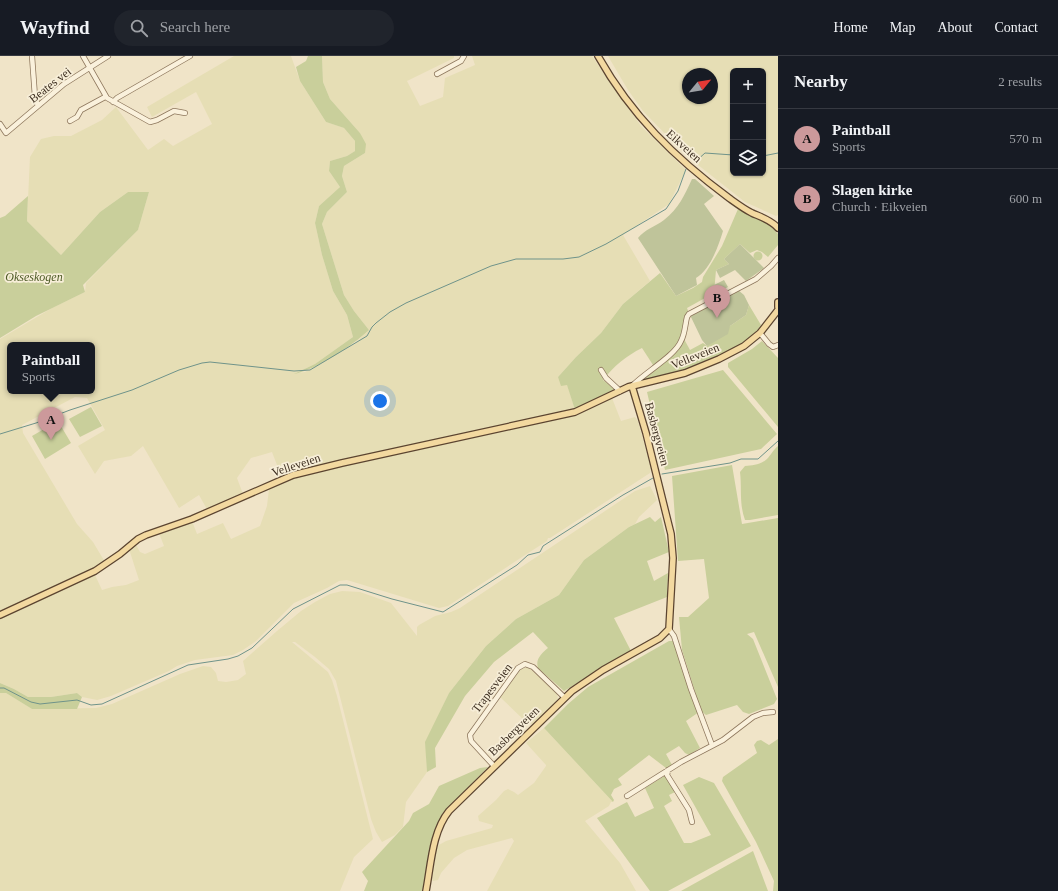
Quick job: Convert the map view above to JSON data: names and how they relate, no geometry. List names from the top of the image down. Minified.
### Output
{"streets":{"main road":["Eikveien","Velleveien","Basbergveien"],"street":["Beates vei","Trapesveien"]},"crossings":[["Velleveien","Basbergveien"],["Basbergveien","Trapesveien"]],"parks":["Okseskogen"],"north":"top right","page":{"header":"Wayfind","search":"Search here","nav":["Home","Map","About","Contact"],"heading":["Nearby","2 results"],"map_buttons":["+","−"],"list":[{"mark":"A","name":"Paintball","note":"Sports","value":"570 m"},{"mark":"B","name":"Slagen kirke","note":"Church · Eikveien","value":"600 m"}],"pins":["B","A"],"popup":["Paintball","Sports"]}}
